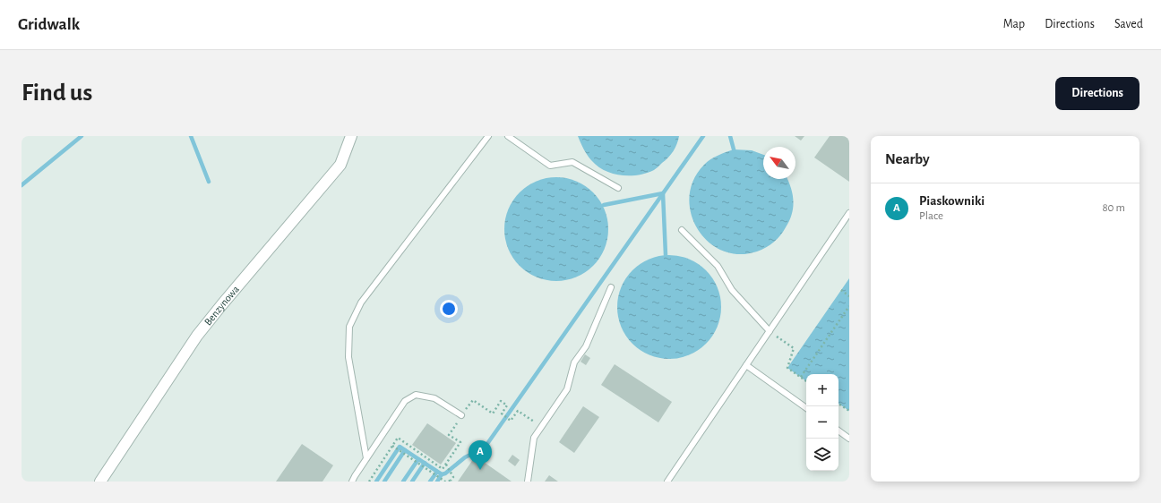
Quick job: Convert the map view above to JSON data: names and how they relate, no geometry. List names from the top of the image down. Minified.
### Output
{"streets":{"street":["Benzynowa"]},"north":"top left","page":{"header":"Gridwalk","nav":["Map","Directions","Saved"],"buttons":"Directions","title":"Find us","heading":"Nearby","list":[{"mark":"A","name":"Piaskowniki","note":"Place","value":"80 m"}],"map_buttons":["+","−"],"pins":"A"}}
